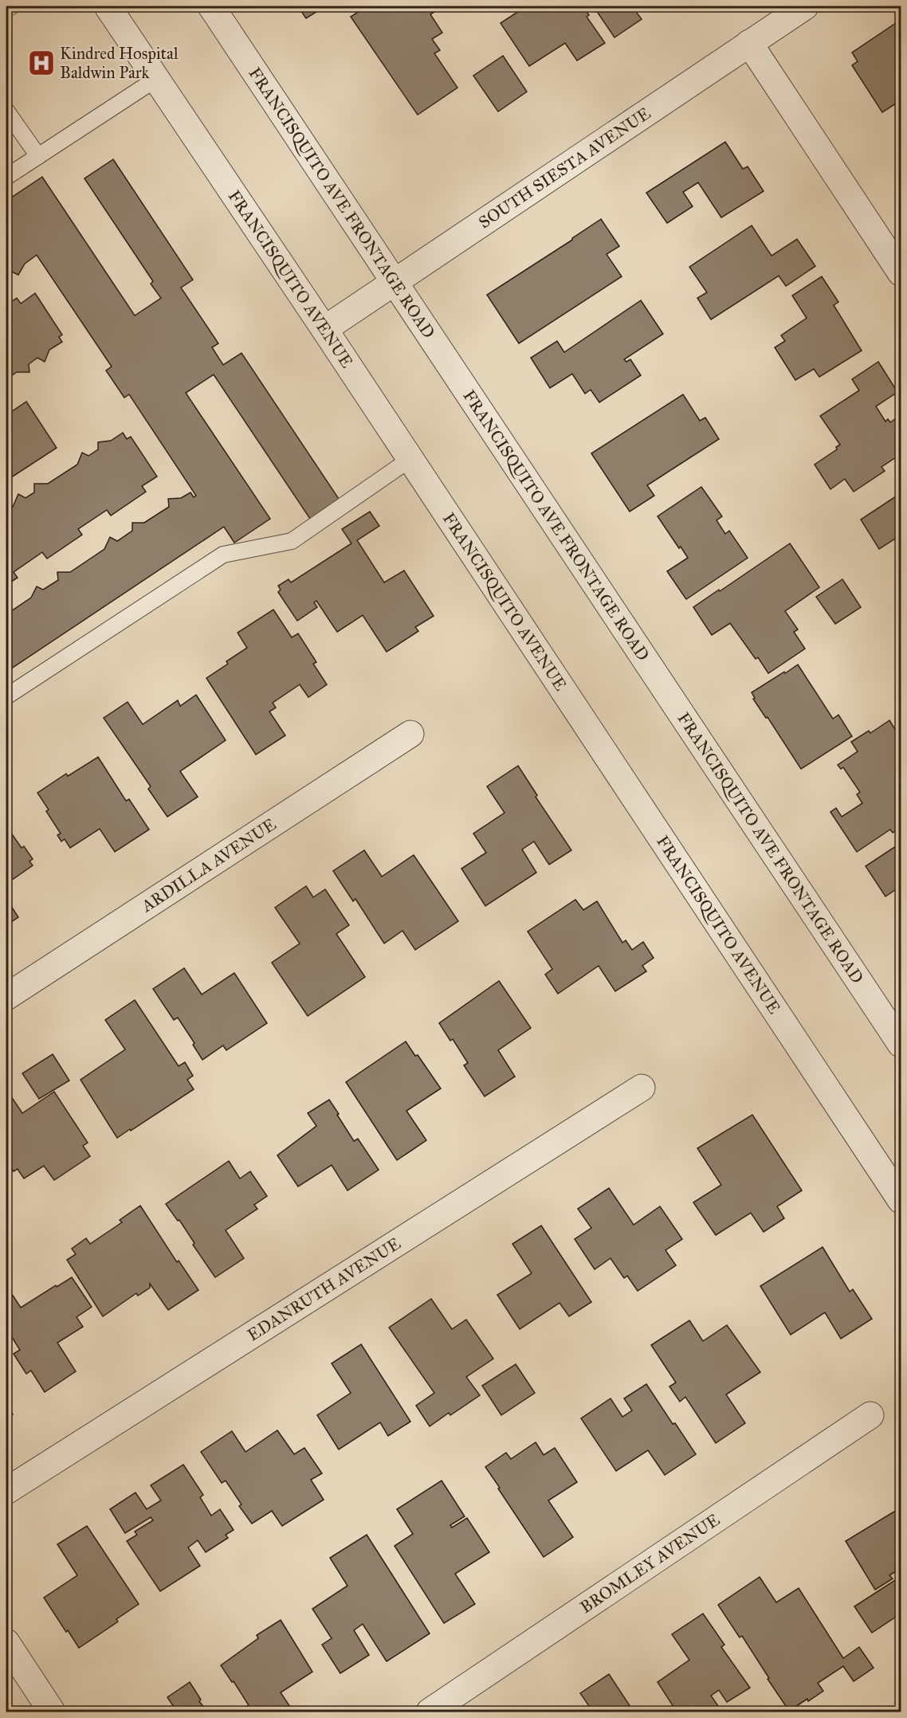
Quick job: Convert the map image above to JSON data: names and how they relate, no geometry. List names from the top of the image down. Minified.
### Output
{"streets":{"street":["SOUTH SIESTA AVENUE","FRANCISQUITO AVE FRONTAGE ROAD","FRANCISQUITO AVENUE","ARDILLA AVENUE","EDANRUTH AVENUE","BROMLEY AVENUE"]},"crossings":[["SOUTH SIESTA AVENUE","FRANCISQUITO AVE FRONTAGE ROAD"],["SOUTH SIESTA AVENUE","FRANCISQUITO AVENUE"]],"places":{"hospital":["Kindred Hospital Baldwin Park"]}}
